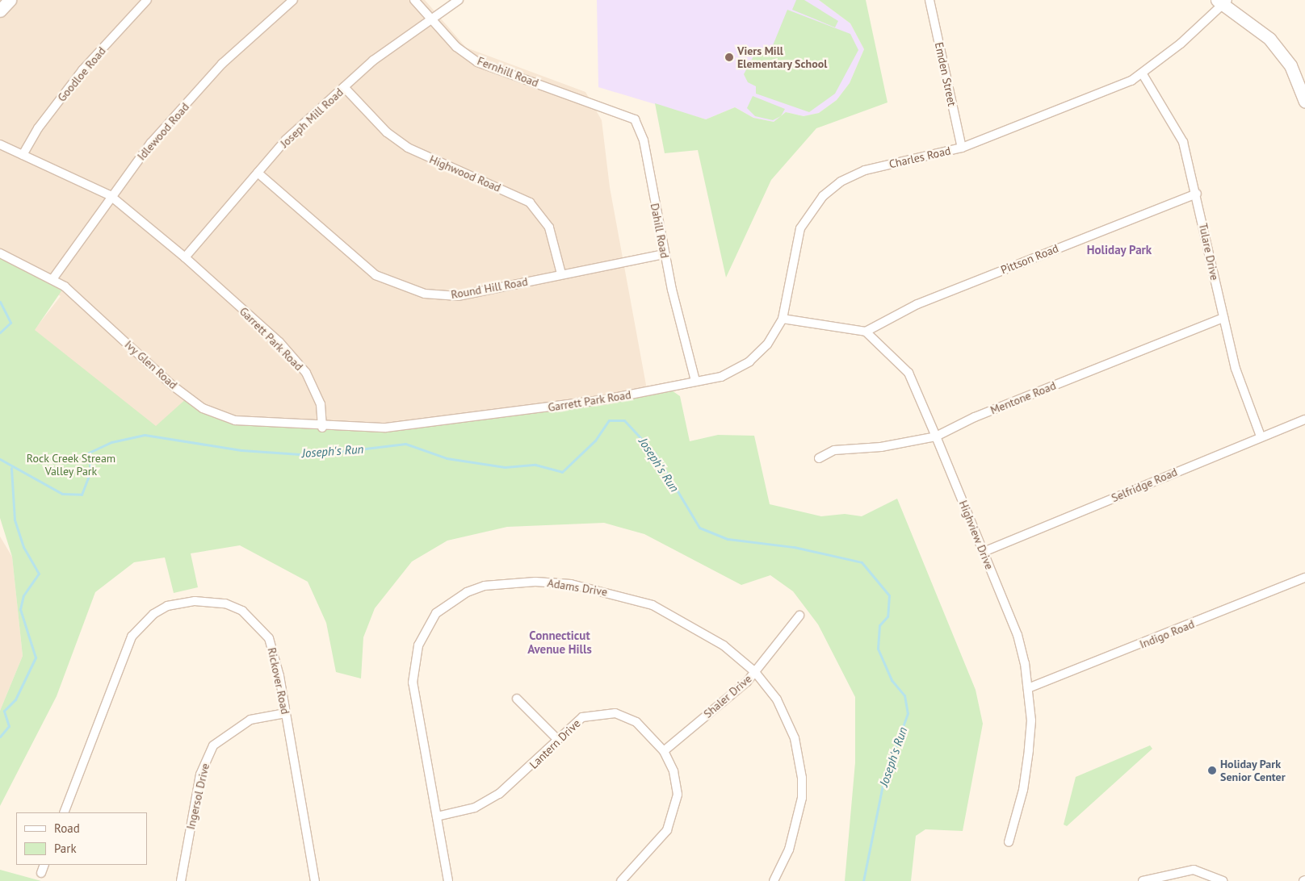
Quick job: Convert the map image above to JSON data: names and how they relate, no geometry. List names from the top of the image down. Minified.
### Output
{"streets":{"street":["Fernhill Road","Goodloe Road","Emden Street","Joseph Mill Road","Idlewood Road","Charles Road","Highwood Road","Dahill Road","Tulare Drive","Pittson Road","Round Hill Road","Garrett Park Road","Ivy Glen Road","Mentone Road","Selfridge Road","Highview Drive","Adams Drive","Indigo Road","Rickover Road","Shaler Drive","Lantern Drive","Ingersol Drive"]},"crossings":[["Fernhill Road","Joseph Mill Road"],["Fernhill Road","Dahill Road"],["Goodloe Road","Garrett Park Road"],["Emden Street","Charles Road"],["Joseph Mill Road","Highwood Road"],["Joseph Mill Road","Round Hill Road"],["Joseph Mill Road","Garrett Park Road"],["Idlewood Road","Garrett Park Road"],["Idlewood Road","Ivy Glen Road"],["Charles Road","Dahill Road"],["Charles Road","Tulare Drive"],["Charles Road","Garrett Park Road"],["Highwood Road","Round Hill Road"],["Dahill Road","Round Hill Road"],["Dahill Road","Garrett Park Road"],["Tulare Drive","Pittson Road"],["Tulare Drive","Mentone Road"],["Tulare Drive","Selfridge Road"],["Pittson Road","Highview Drive"],["Garrett Park Road","Ivy Glen Road"],["Mentone Road","Highview Drive"],["Selfridge Road","Highview Drive"],["Highview Drive","Indigo Road"],["Adams Drive","Shaler Drive"],["Adams Drive","Lantern Drive"],["Rickover Road","Ingersol Drive"],["Shaler Drive","Lantern Drive"]],"districts":["Holiday Park","Connecticut Avenue Hills"],"water":["Joseph's Run"],"parks":["Rock Creek Stream Valley Park"],"places":["Viers Mill Elementary School","Holiday Park Senior Center"],"legend":["Road","Park"]}
